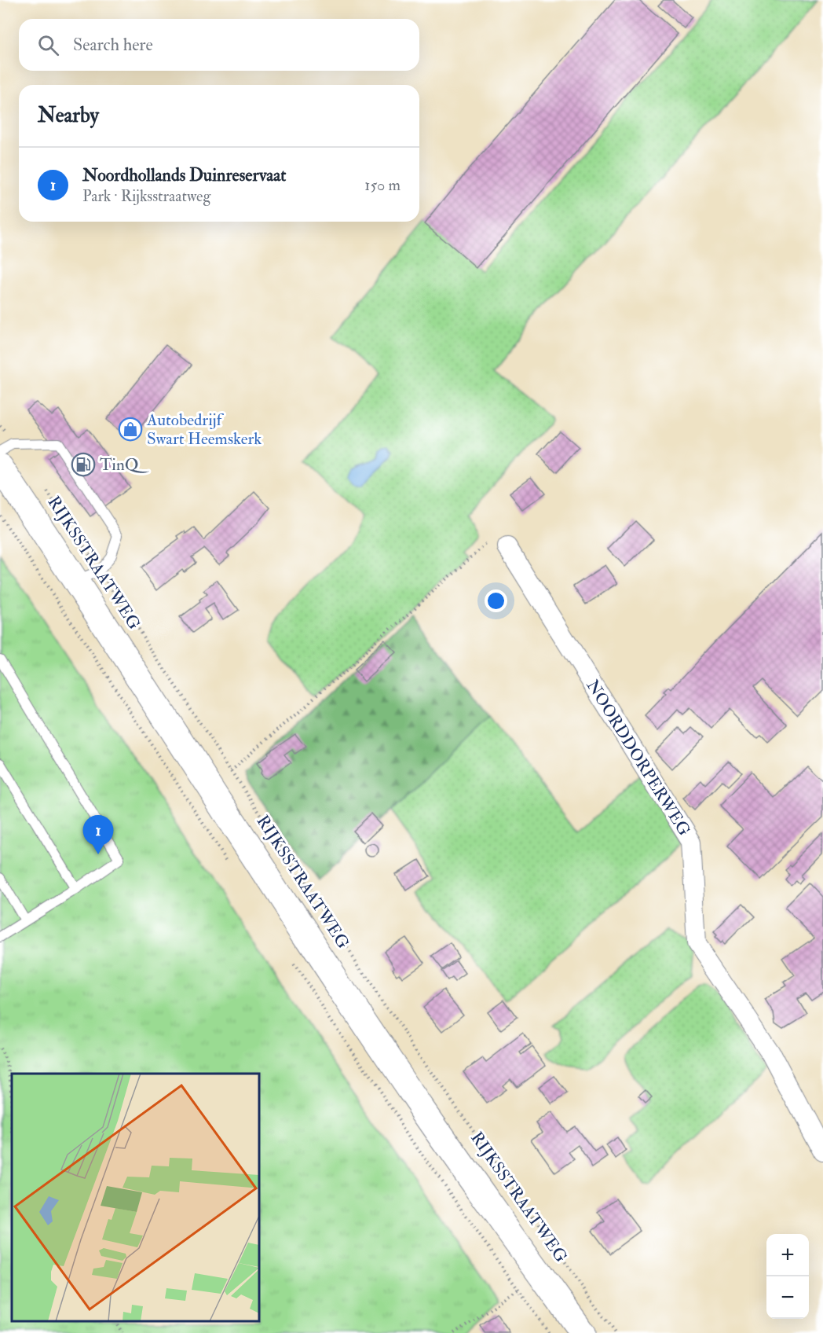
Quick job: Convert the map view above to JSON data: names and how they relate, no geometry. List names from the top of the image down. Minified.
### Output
{"streets":{"main road":["RIJKSSTRAATWEG"],"street":["NOORDDORPERWEG"]},"places":{"shop":["Autobedrijf Swart Heemskerk"],"fuel station":["TinQ"]},"page":{"search":"Search here","heading":"Nearby","list":[{"mark":"1","name":"Noordhollands Duinreservaat","note":"Park · Rijksstraatweg","value":"150 m"}],"pins":"1","map_buttons":["+","−"]}}
